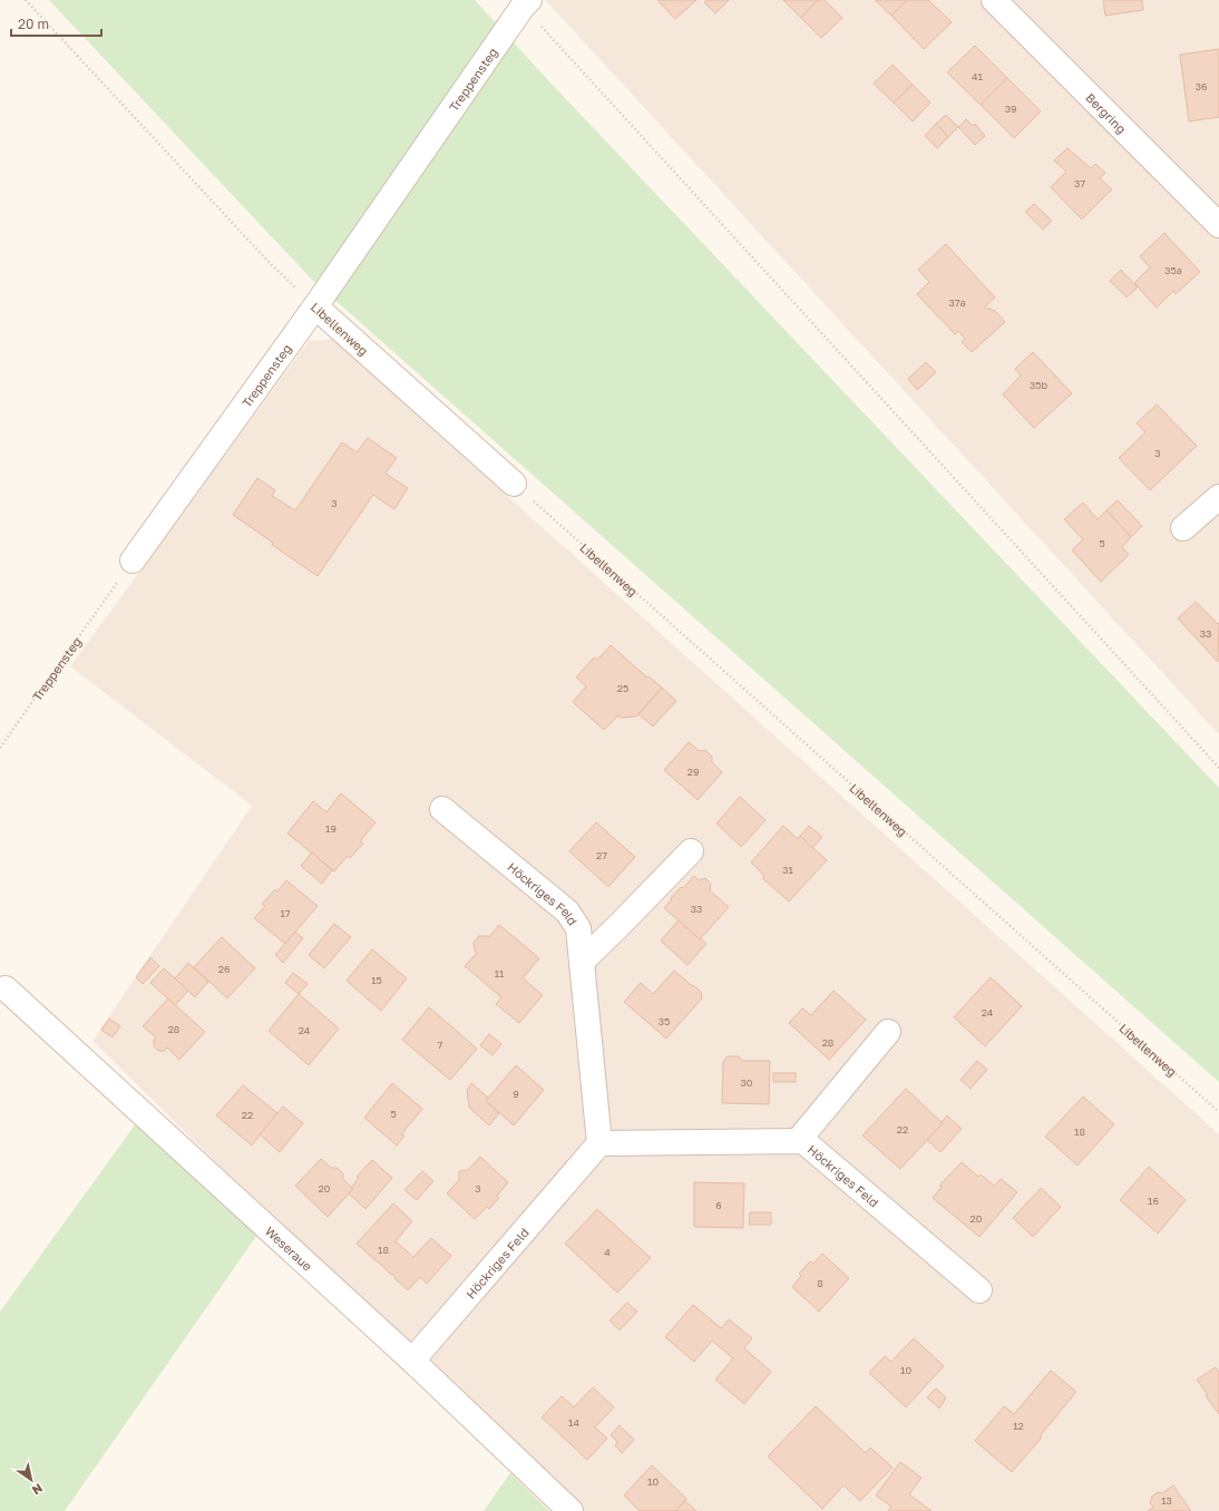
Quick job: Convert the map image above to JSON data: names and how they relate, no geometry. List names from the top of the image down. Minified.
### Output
{"streets":{"street":["Treppensteg","Bergring","Libellenweg","Höckriges Feld","Weseraue"]},"crossings":[["Treppensteg","Libellenweg"],["Höckriges Feld","Weseraue"]],"house_numbers":["41","36","39","37","35a","37a","35b","3","3","5","33","25","29","19","27","31","33","17","26","11","15","24","35","28","24","28","7","30","9","5","22","22","18","20","3","16","6","20","18","4","8","10","14","12","10","13"],"scale_bar":"20 m","north":"bottom right"}
